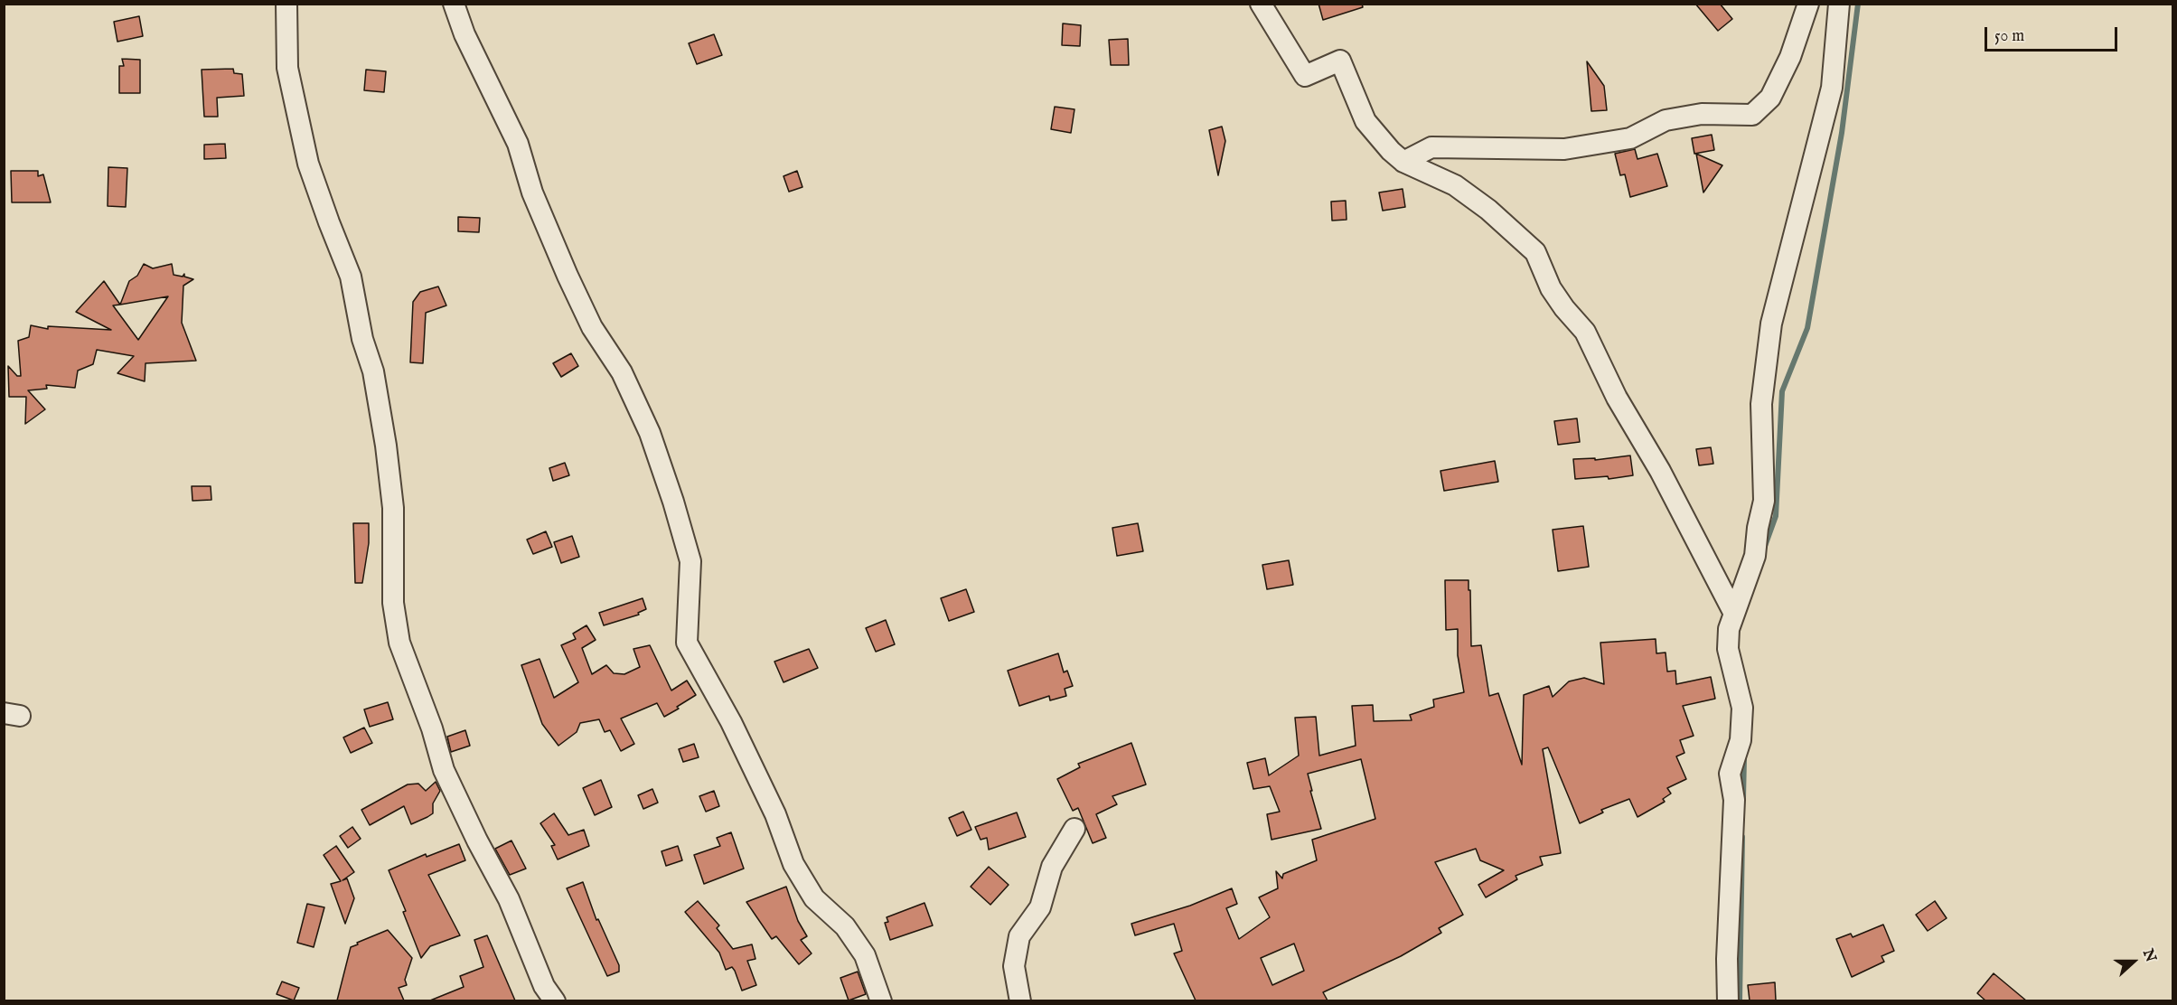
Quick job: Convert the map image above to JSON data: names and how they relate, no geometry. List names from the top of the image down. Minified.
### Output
{"scale_bar":"50 m","north":"right"}
